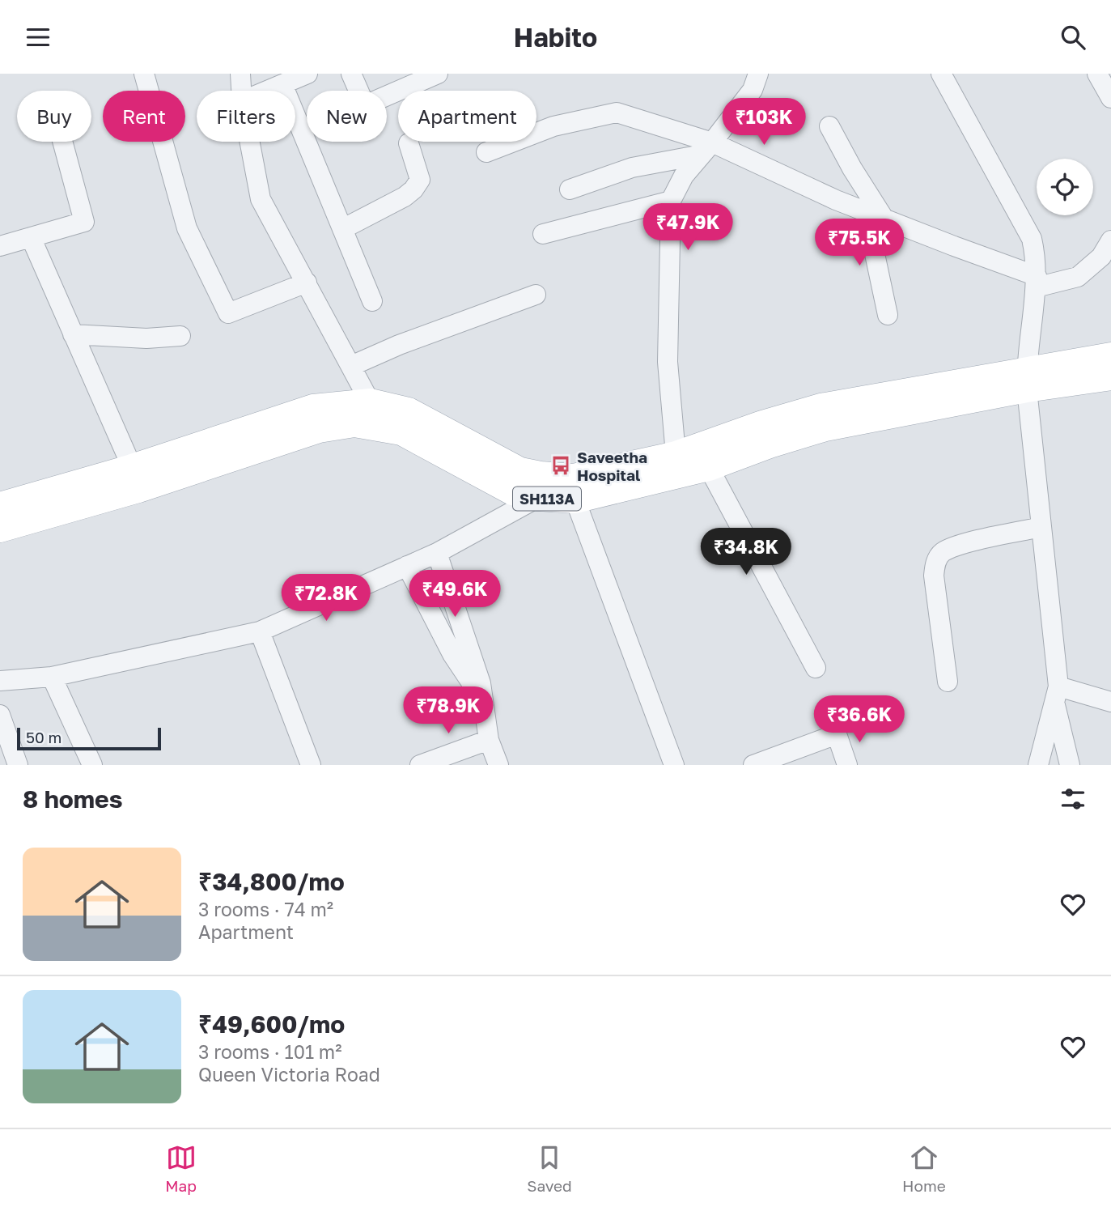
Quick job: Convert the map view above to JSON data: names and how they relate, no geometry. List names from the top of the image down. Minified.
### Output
{"streets":{"main road":["SH113A"]},"places":{"bus stop":["Saveetha Hospital"]},"scale_bar":"50 m","page":{"header":"Habito","chip":["Buy","Rent","Filters","New","Apartment"],"price":["₹103K","₹47.9K","₹75.5K","₹34.8K","₹49.6K","₹72.8K","₹78.9K","₹36.6K"],"scale":"50 m","heading":"8 homes","list":[{"name":"₹34,800/mo","note":"3 rooms · 74 m² · Apartment"},{"name":"₹49,600/mo","note":"3 rooms · 101 m² · Queen Victoria Road"}],"tabs":["Map","Saved","Home"]}}
